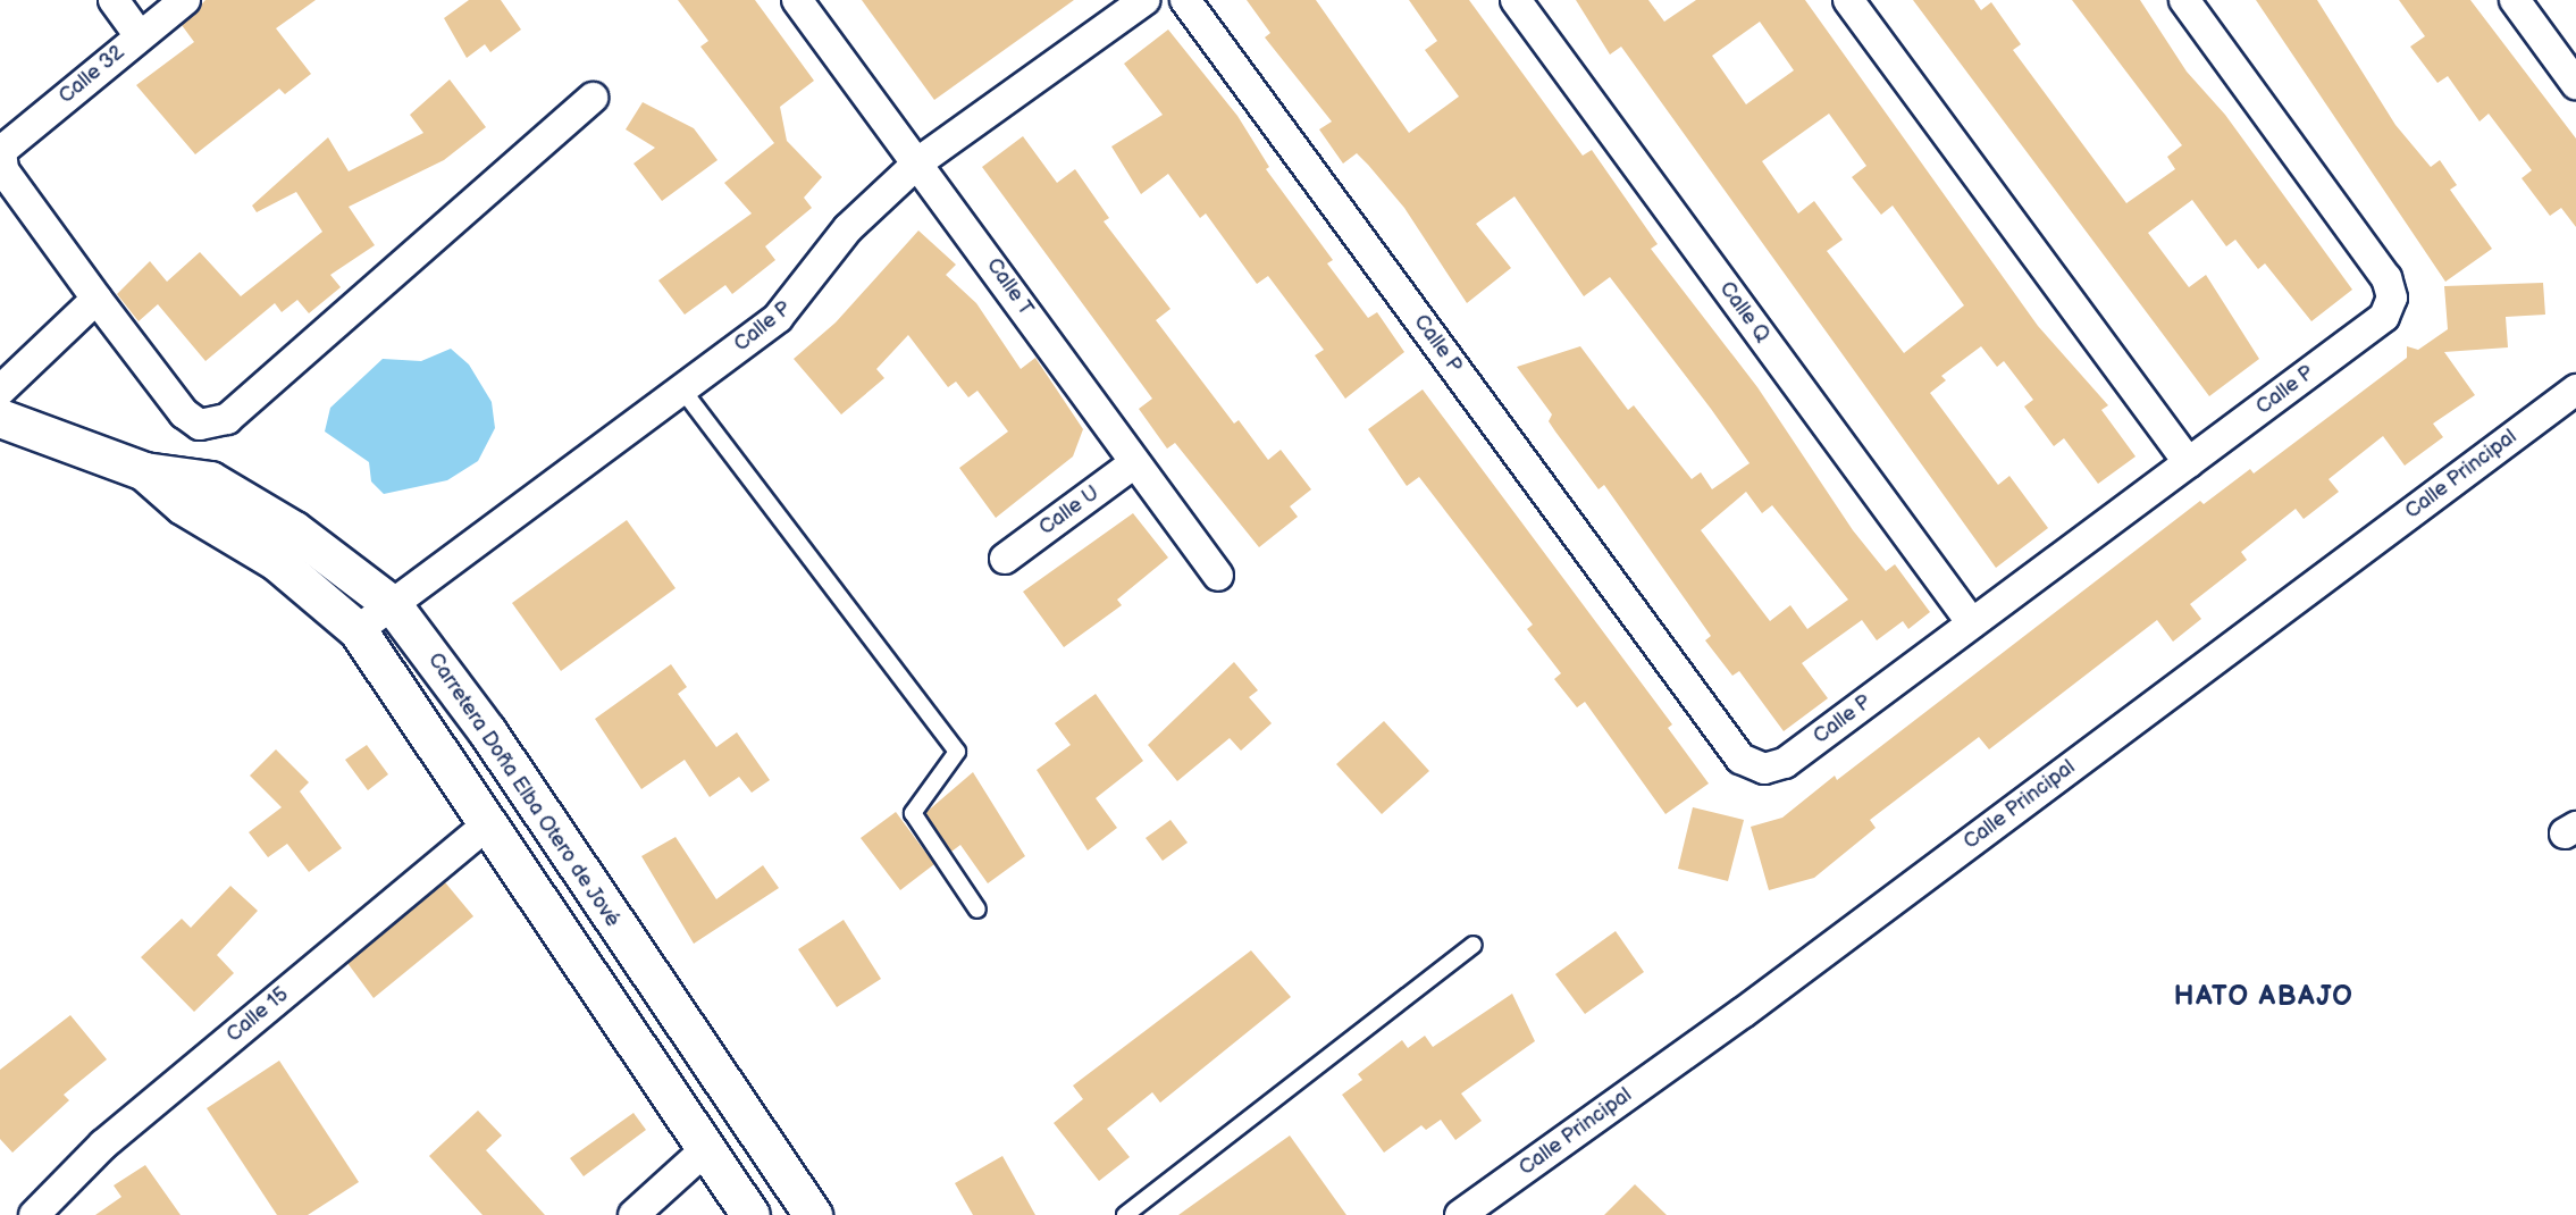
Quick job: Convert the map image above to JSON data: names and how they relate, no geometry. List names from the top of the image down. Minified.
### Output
{"streets":{"street":["Calle 32","Calle T","Calle Q","Calle P","Calle Principal","Calle U","Carretera Doña Elba Otero de Jové","Calle 15"]},"crossings":[["Calle T","Calle P"],["Calle T","Calle U"],["Calle Q","Calle P"],["Calle P","Carretera Doña Elba Otero de Jové"],["Carretera Doña Elba Otero de Jové","Calle 15"]],"districts":["HATO ABAJO"]}
